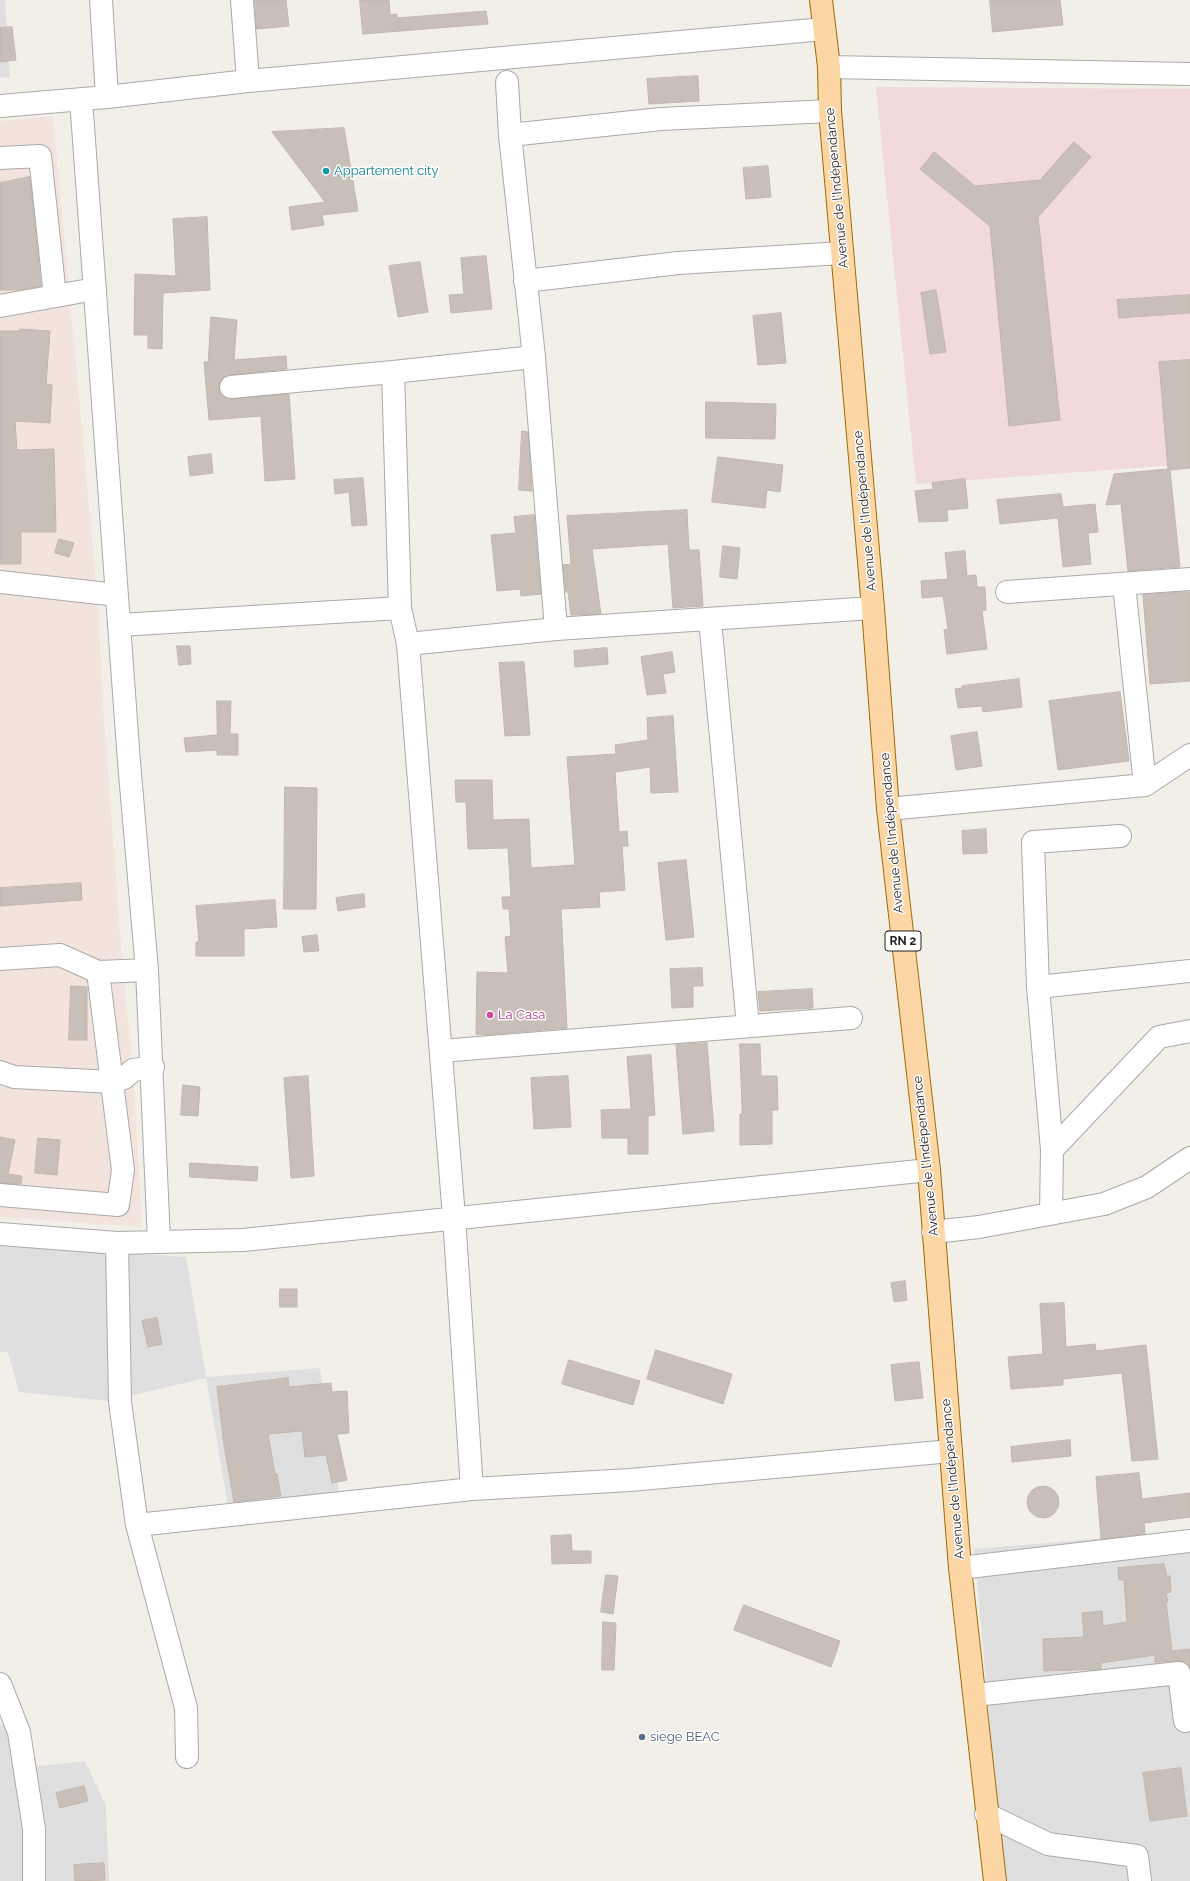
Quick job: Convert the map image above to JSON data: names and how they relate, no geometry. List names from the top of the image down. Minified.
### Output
{"streets":{"main road":["Avenue de l'Indépendance","RN 2"]},"places":["Appartement city","La Casa","siege BEAC"]}
